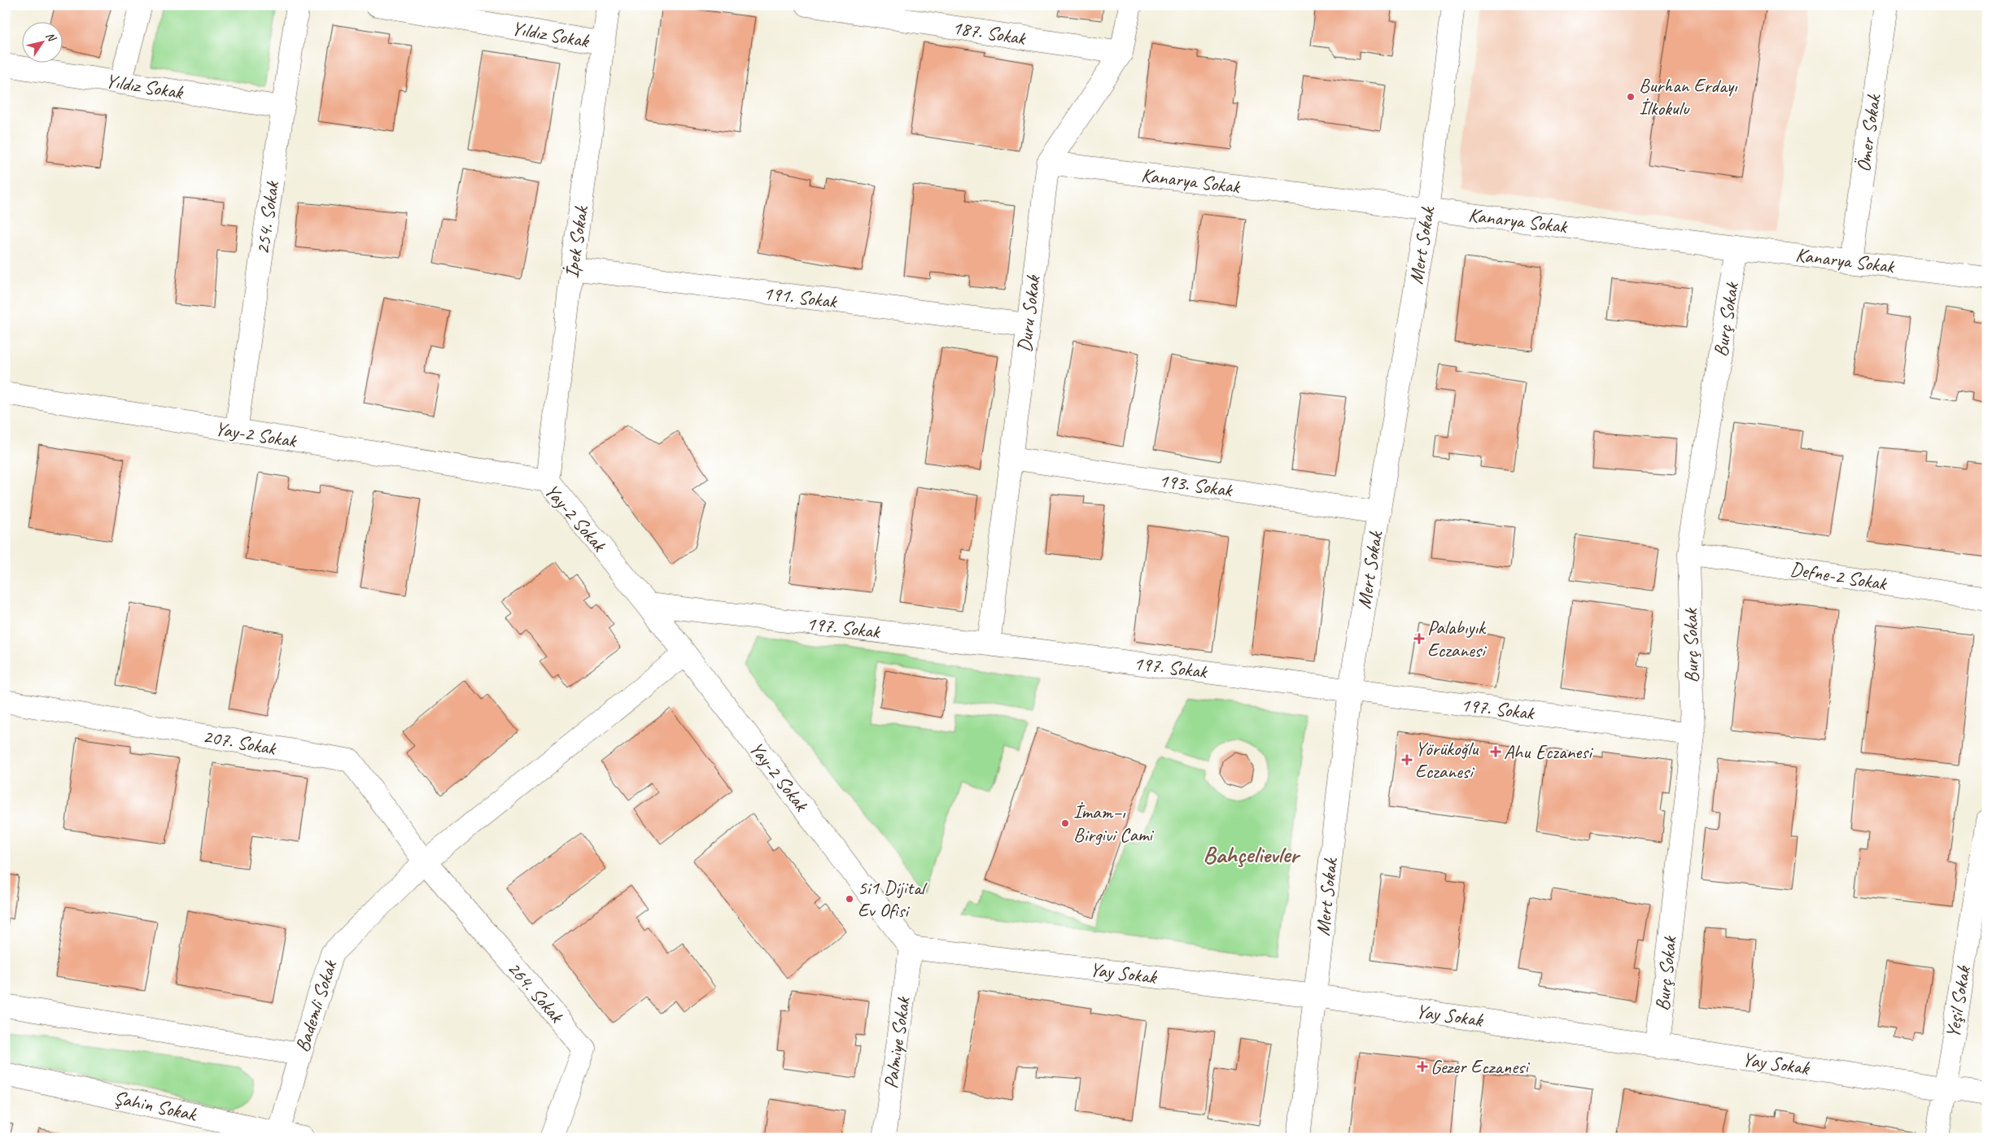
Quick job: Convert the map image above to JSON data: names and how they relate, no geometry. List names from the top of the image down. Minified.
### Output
{"streets":{"street":["187. Sokak","Yıldız Sokak","Ömer Sokak","Kanarya Sokak","254. Sokak","İpek Sokak","Mert Sokak","191. Sokak","Duru Sokak","Burç Sokak","Yay-2 Sokak","193. Sokak","Defne-2 Sokak","197. Sokak","207. Sokak","Yay Sokak","264. Sokak","Yeşil Sokak","Bademli Sokak","Palmiye Sokak","Şahin Sokak"]},"crossings":[["187. Sokak","Duru Sokak"],["Yıldız Sokak","254. Sokak"],["Yıldız Sokak","İpek Sokak"],["Ömer Sokak","Kanarya Sokak"],["Kanarya Sokak","Mert Sokak"],["Kanarya Sokak","Duru Sokak"],["Kanarya Sokak","Burç Sokak"],["254. Sokak","Yay-2 Sokak"],["İpek Sokak","191. Sokak"],["İpek Sokak","Yay-2 Sokak"],["Mert Sokak","193. Sokak"],["Mert Sokak","197. Sokak"],["Mert Sokak","Yay Sokak"],["191. Sokak","Duru Sokak"],["Duru Sokak","193. Sokak"],["Duru Sokak","197. Sokak"],["Burç Sokak","Defne-2 Sokak"],["Burç Sokak","197. Sokak"],["Burç Sokak","Yay Sokak"],["Yay-2 Sokak","197. Sokak"],["Yay-2 Sokak","Yay Sokak"],["Yay-2 Sokak","Bademli Sokak"],["Yay-2 Sokak","Palmiye Sokak"],["207. Sokak","264. Sokak"],["207. Sokak","Bademli Sokak"],["Yay Sokak","Yeşil Sokak"],["Yay Sokak","Palmiye Sokak"],["264. Sokak","Bademli Sokak"],["Bademli Sokak","Şahin Sokak"]],"districts":["Bahçelievler"],"places":{"other":["Burhan Erdayı İlkokulu","İmam–ı Birgivi Cami","5i1 Dijital Ev Ofisi"],"health":["Palabıyık Eczanesi","Ahu Eczanesi","Yörükoğlu Eczanesi","Gezer Eczanesi"]},"north":"top right"}
